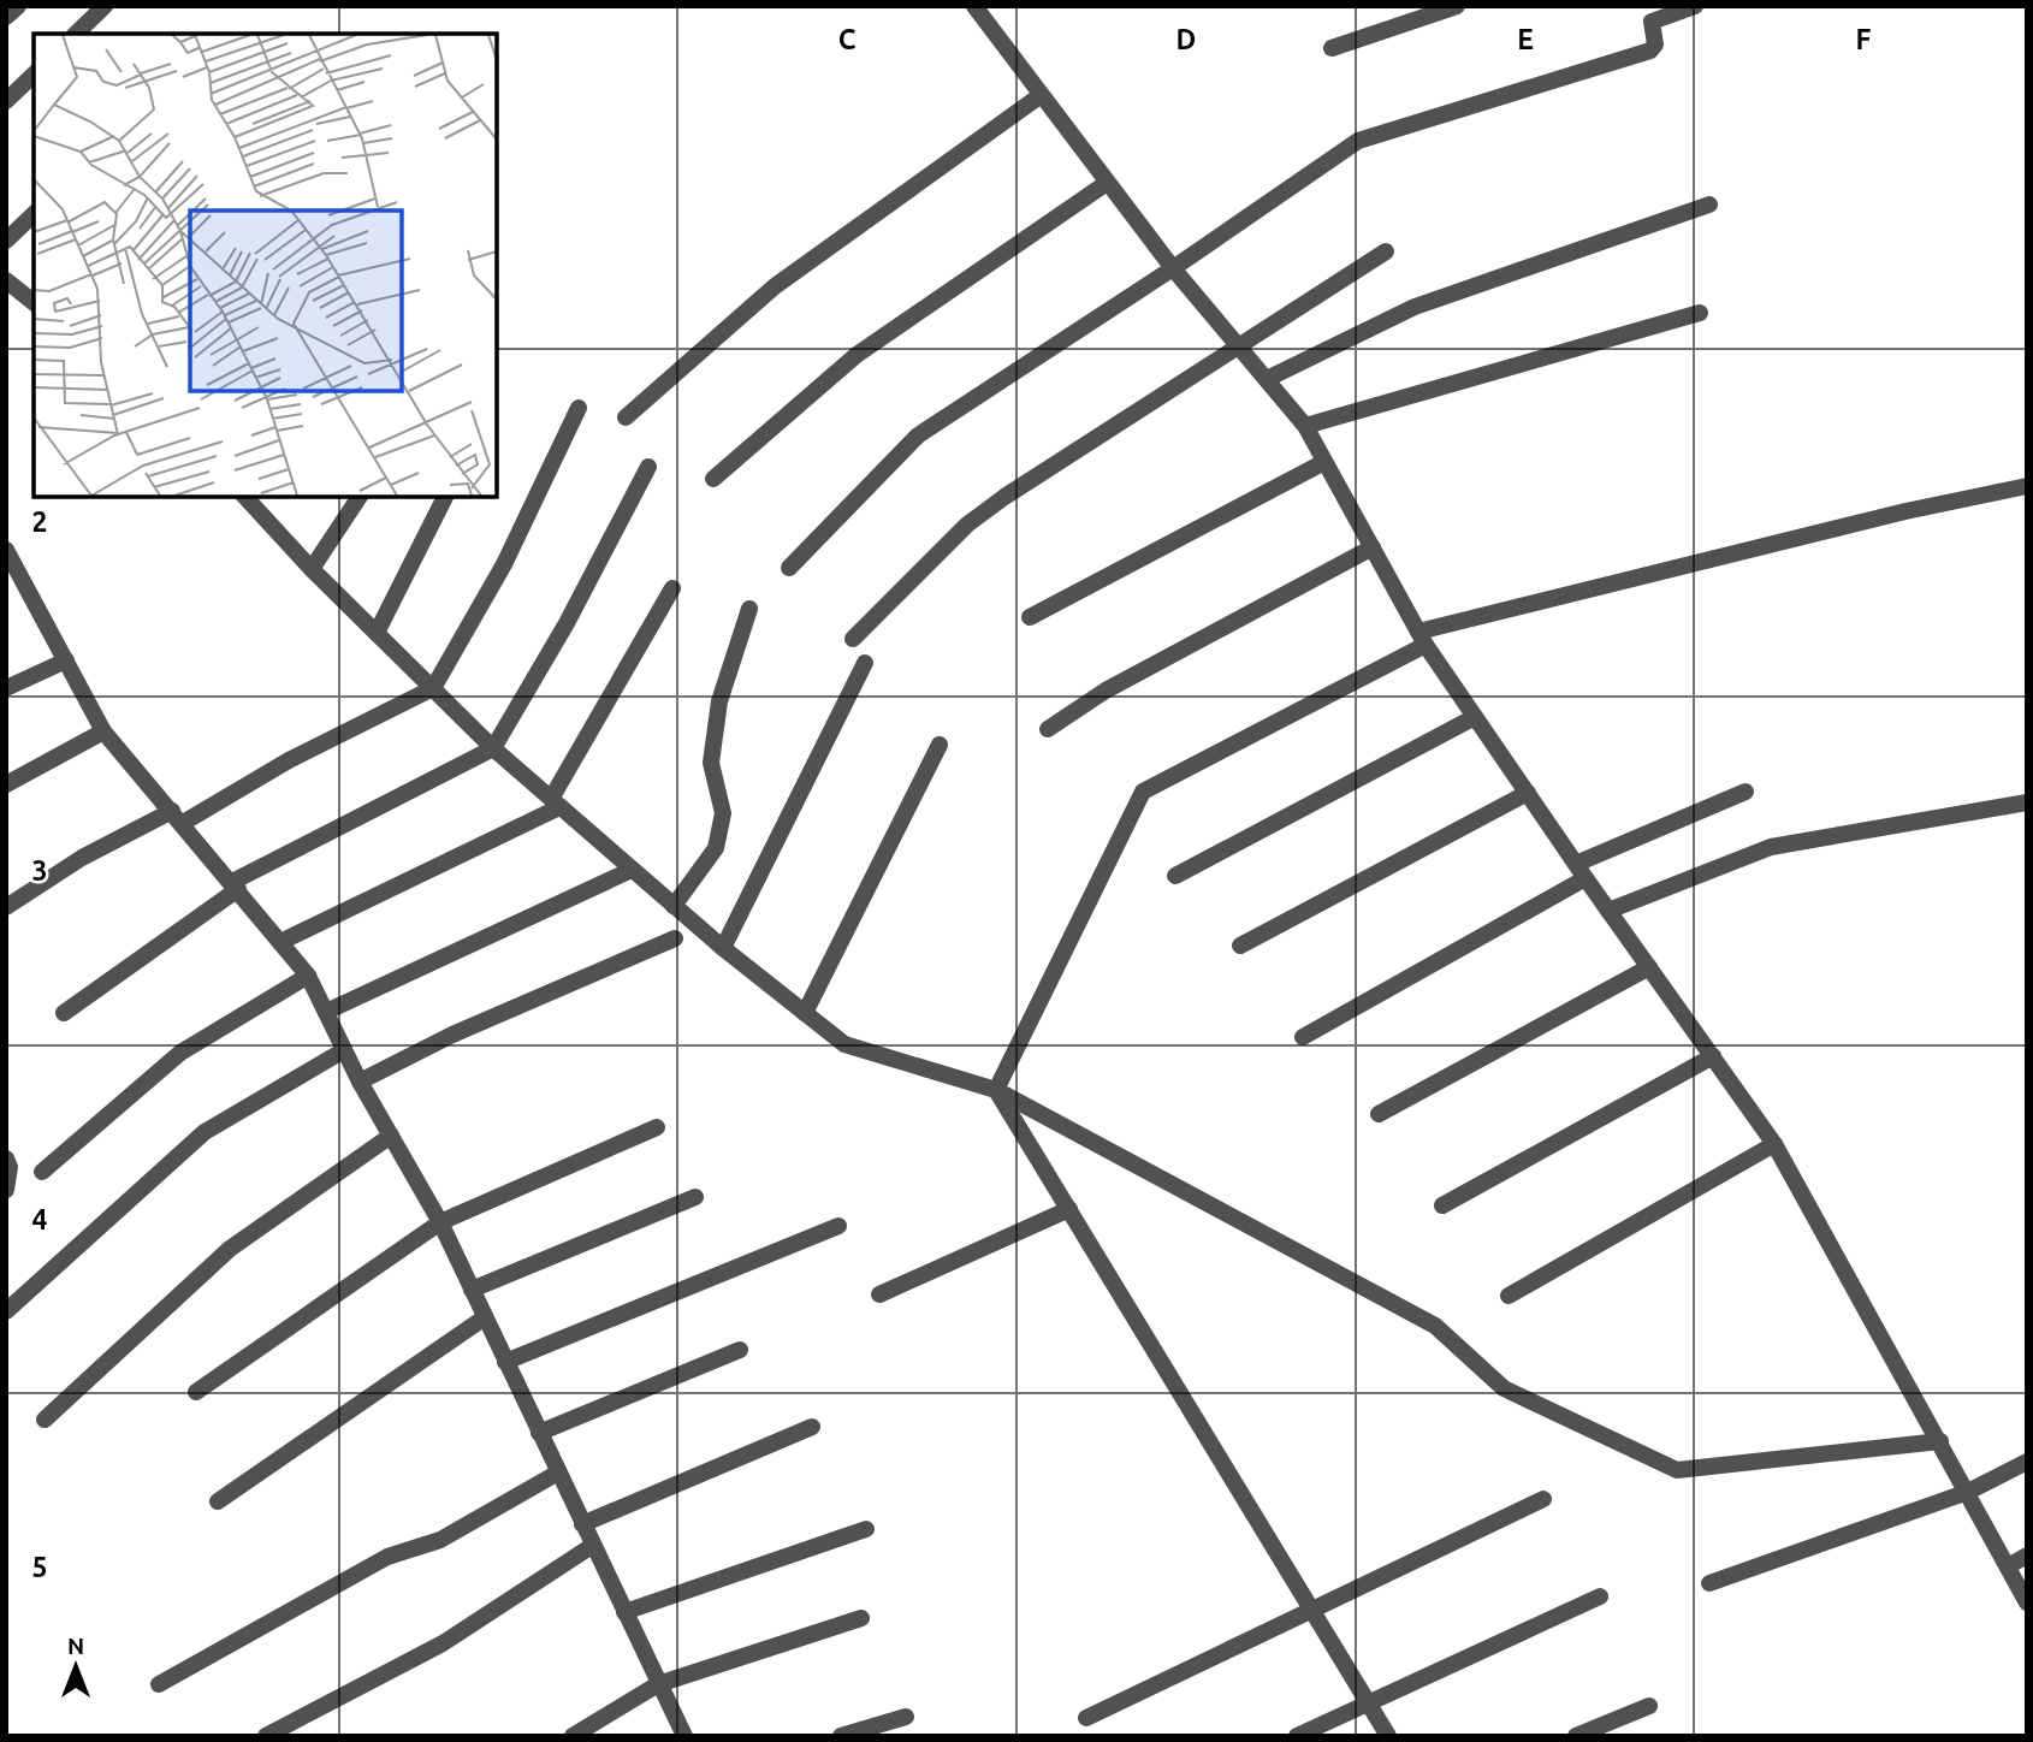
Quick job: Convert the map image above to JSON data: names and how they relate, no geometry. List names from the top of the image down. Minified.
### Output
{"north":"top","grid":{"columns":["C","D","E","F"],"rows":["2","3","4","5"]}}
